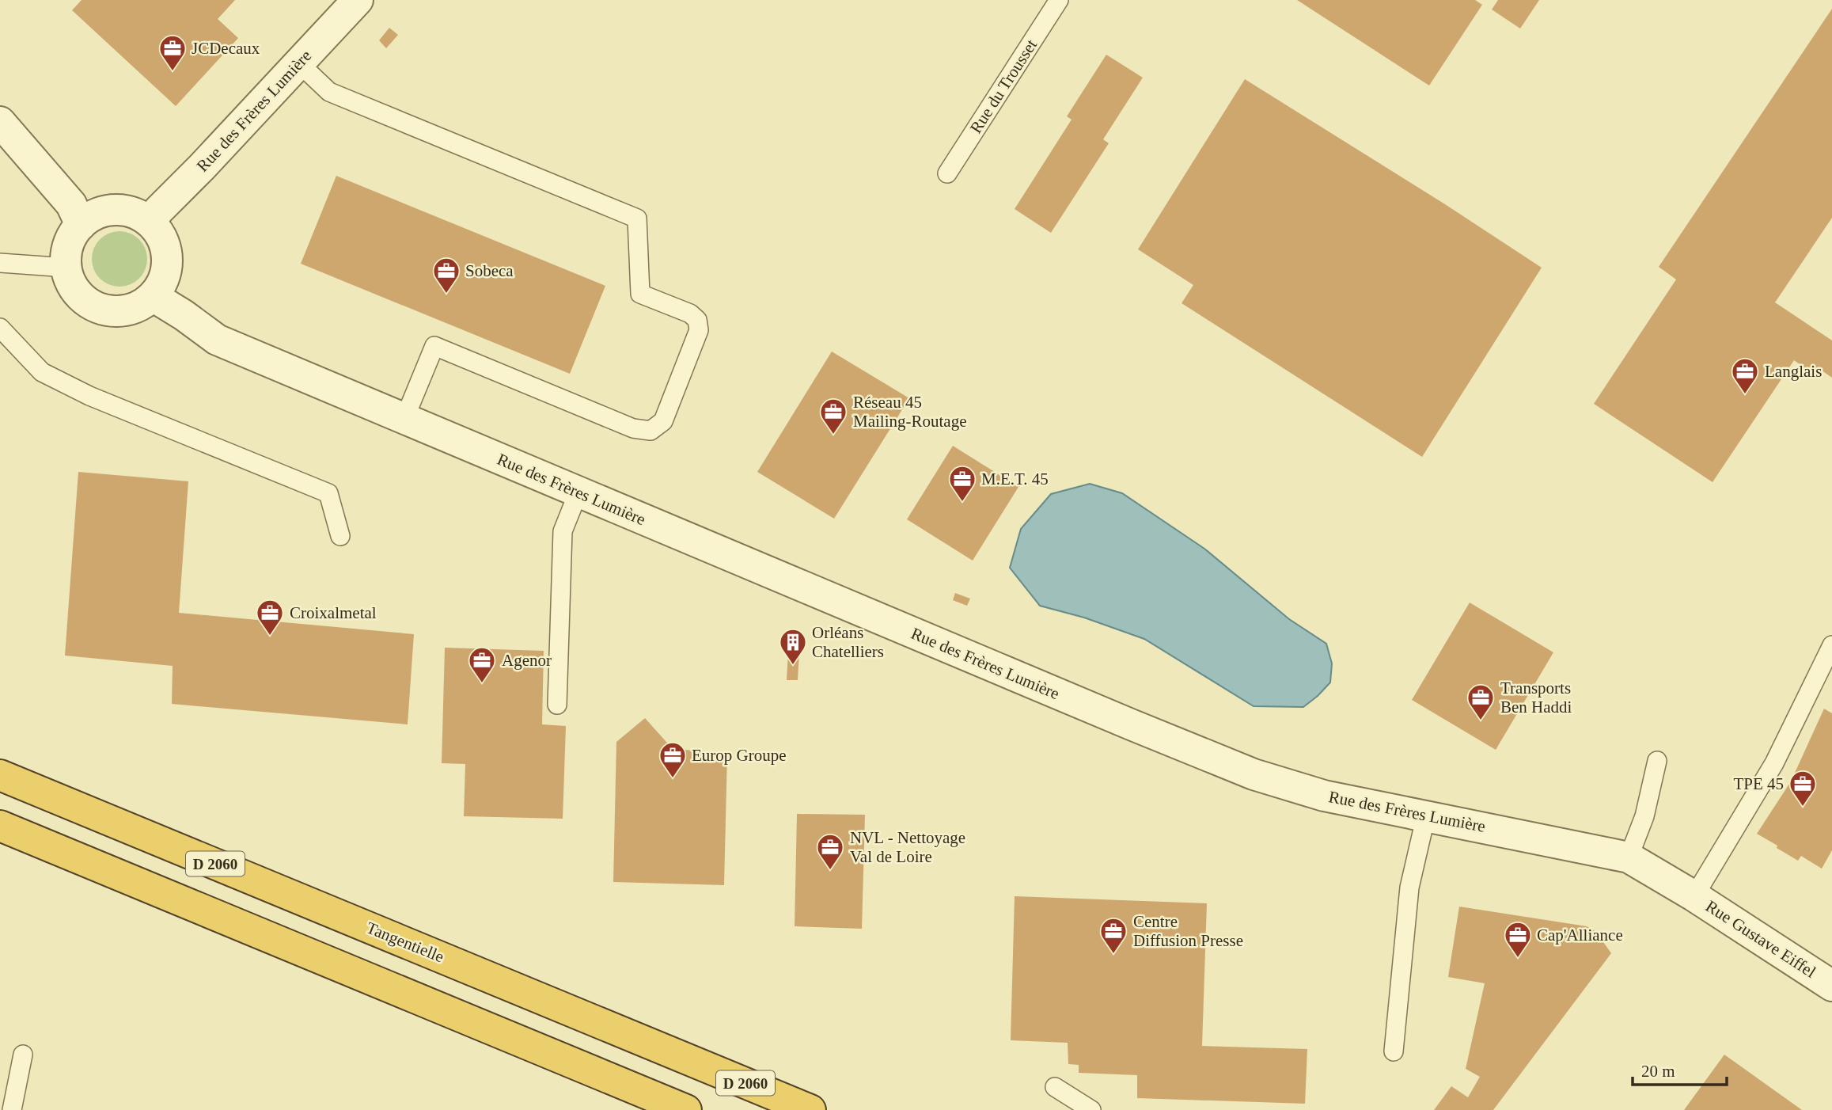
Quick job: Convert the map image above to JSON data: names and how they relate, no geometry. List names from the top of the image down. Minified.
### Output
{"streets":{"highway":["D 2060","Tangentielle"],"street":["Rue des Frères Lumière","Rue Gustave Eiffel"],"lane":["Rue du Trousset"]},"crossings":[["Rue des Frères Lumière","Rue Gustave Eiffel"]],"places":{"office":["JCDecaux","Sobeca","Langlais","Réseau 45 Mailing-Routage","M.E.T. 45","Croixalmetal","Agenor","Transports Ben Haddi","Europ Groupe","TPE 45","NVL - Nettoyage Val de Loire","Centre Diffusion Presse","Cap'Alliance"],"building":["Orléans Chatelliers"]},"scale_bar":"20 m"}
